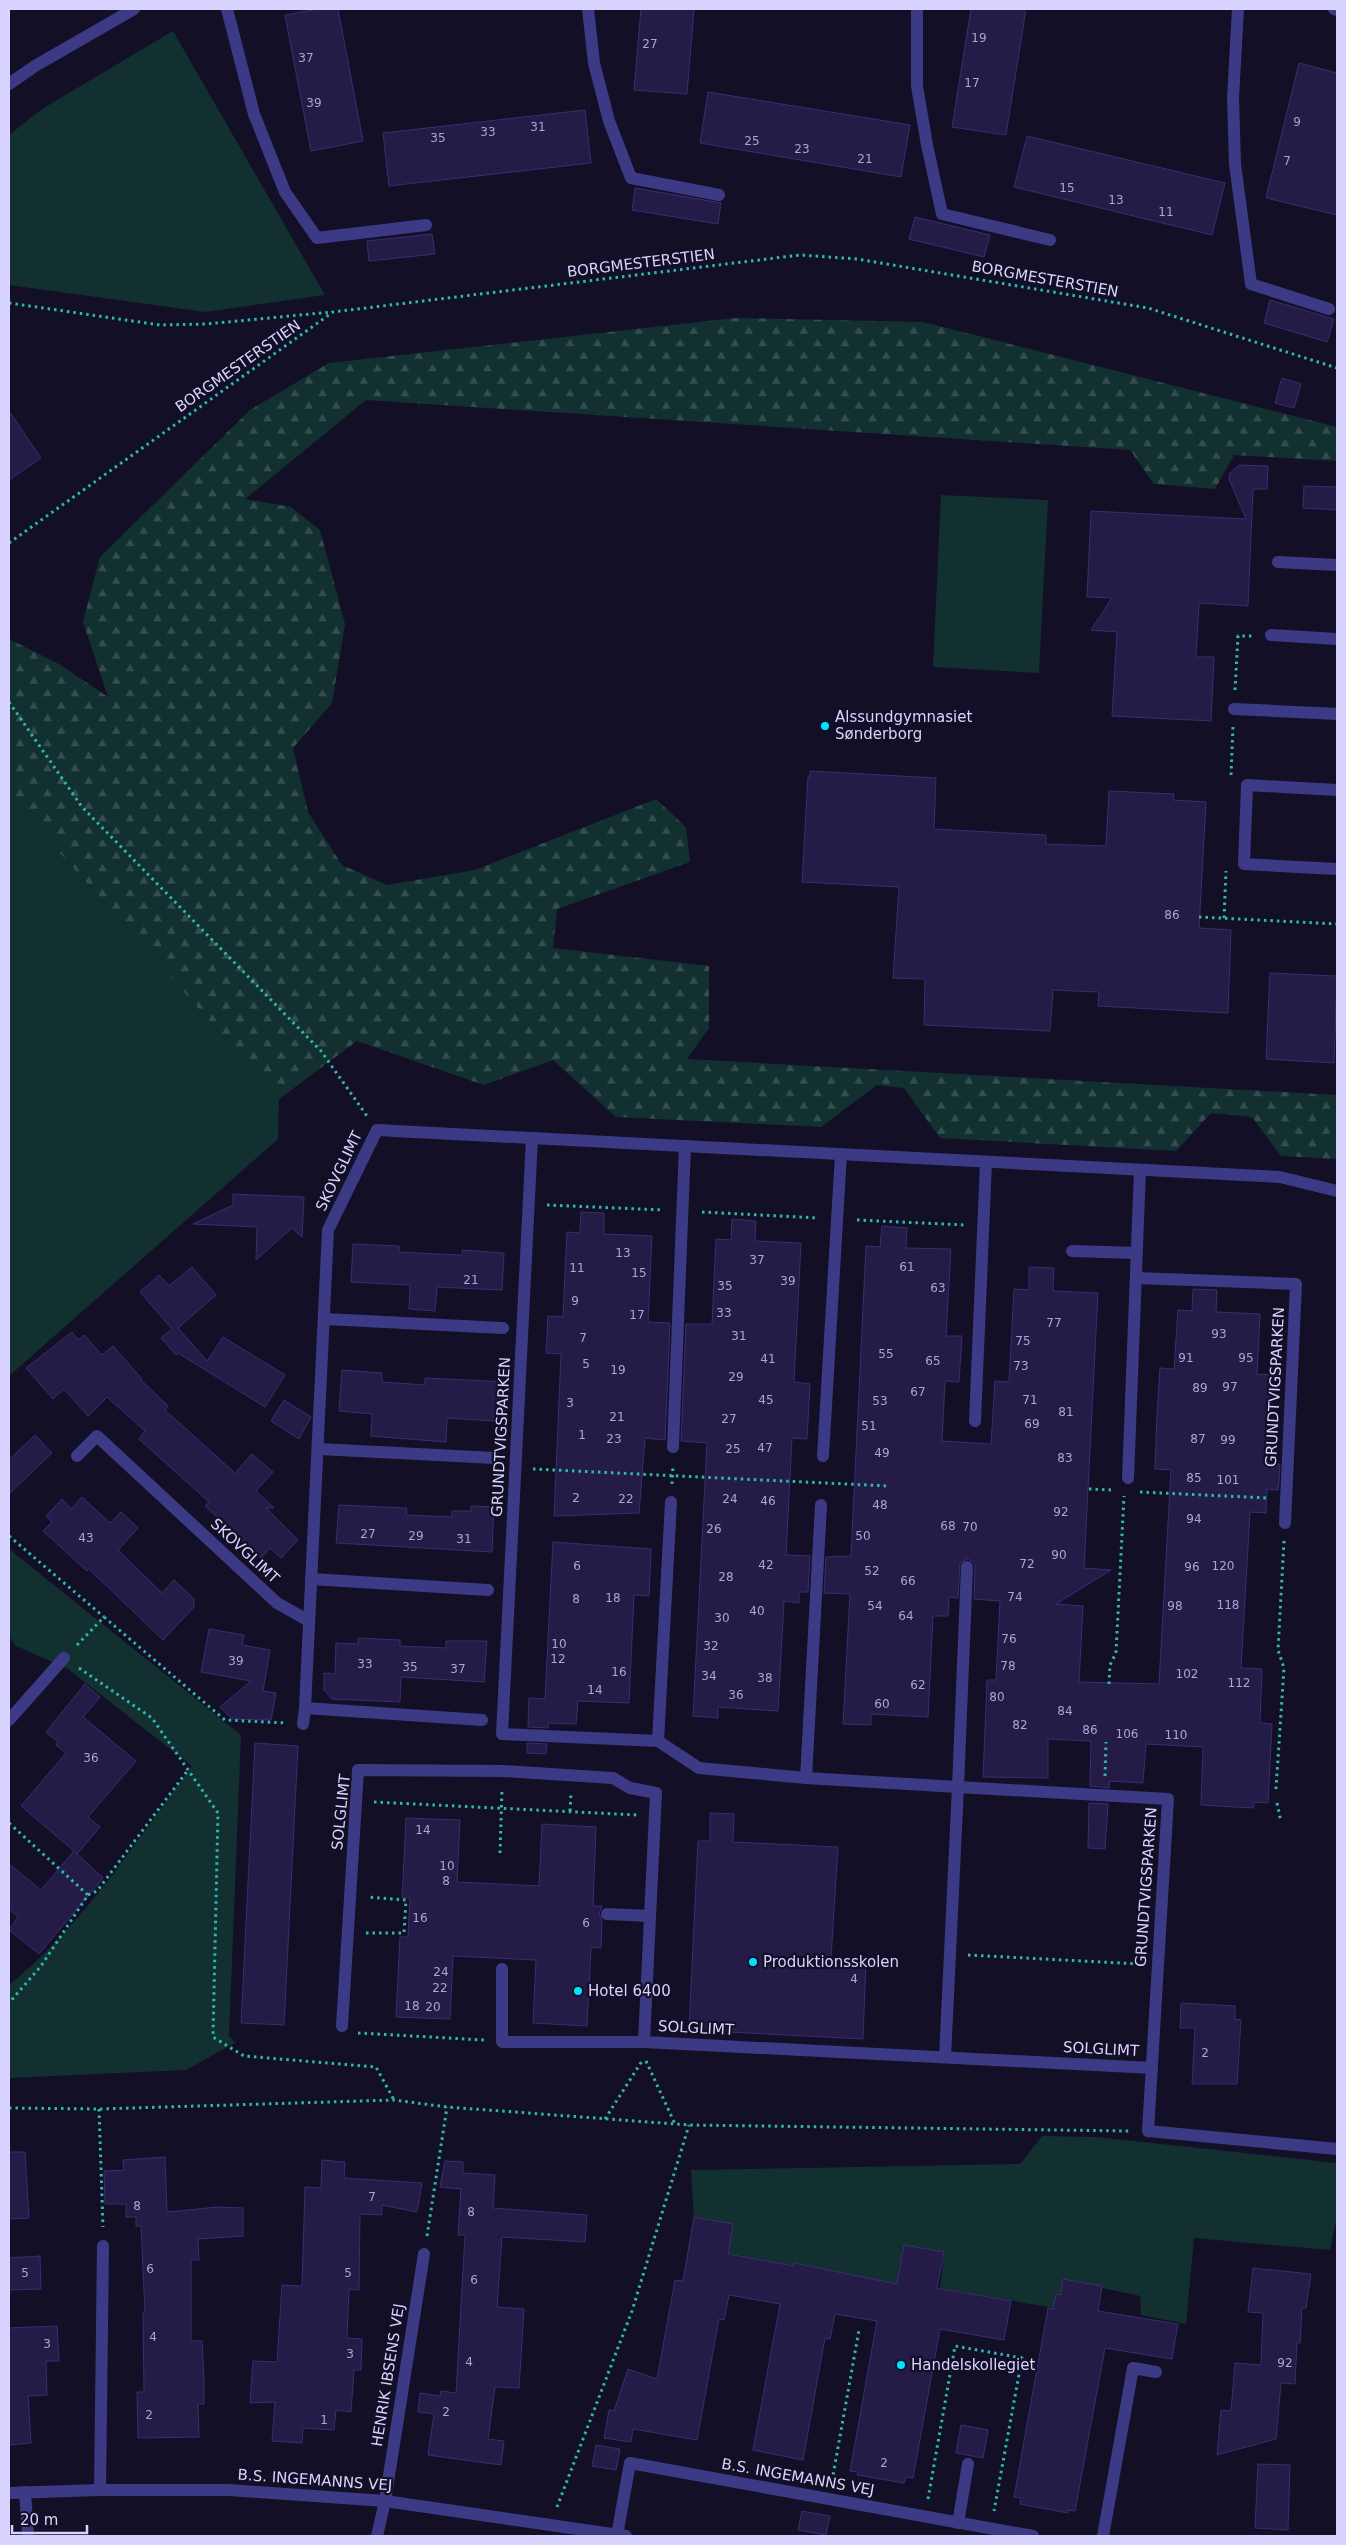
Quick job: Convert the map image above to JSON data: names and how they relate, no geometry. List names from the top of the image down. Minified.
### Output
{"streets":{"street":["SKOVGLIMT","GRUNDTVIGSPARKEN","SOLGLIMT","HENRIK IBSENS VEJ","B.S. INGEMANNS VEJ"],"path":["BORGMESTERSTIEN"]},"crossings":[["SKOVGLIMT","GRUNDTVIGSPARKEN"],["GRUNDTVIGSPARKEN","SOLGLIMT"],["HENRIK IBSENS VEJ","B.S. INGEMANNS VEJ"]],"places":["Alssundgymnasiet Sønderborg","Produktionsskolen","Hotel 6400","Handelskollegiet"],"house_numbers":["19","27","37","17","39","9","31","33","35","25","23","21","7","15","13","11","86","13","37","61","11","15","21","39","35","63","9","33","17","77","93","31","7","75","55","91","95","41","65","5","73","19","29","97","89","67","45","71","53","3","81","21","27","69","51","1","23","87","99","47","25","49","83","85","101","2","22","24","46","48","92","94","68","70","26","27","29","50","43","31","90","72","42","6","120","96","52","28","66","74","18","8","118","54","98","40","64","30","76","10","32","12","39","33","78","35","37","16","102","34","38","112","62","14","36","80","60","84","82","86","106","110","36","14","10","8","16","6","24","4","22","18","20","2","7","8","8","6","5","5","6","4","3","3","4","92","2","2","1","2"],"scale_bar":"20 m"}
